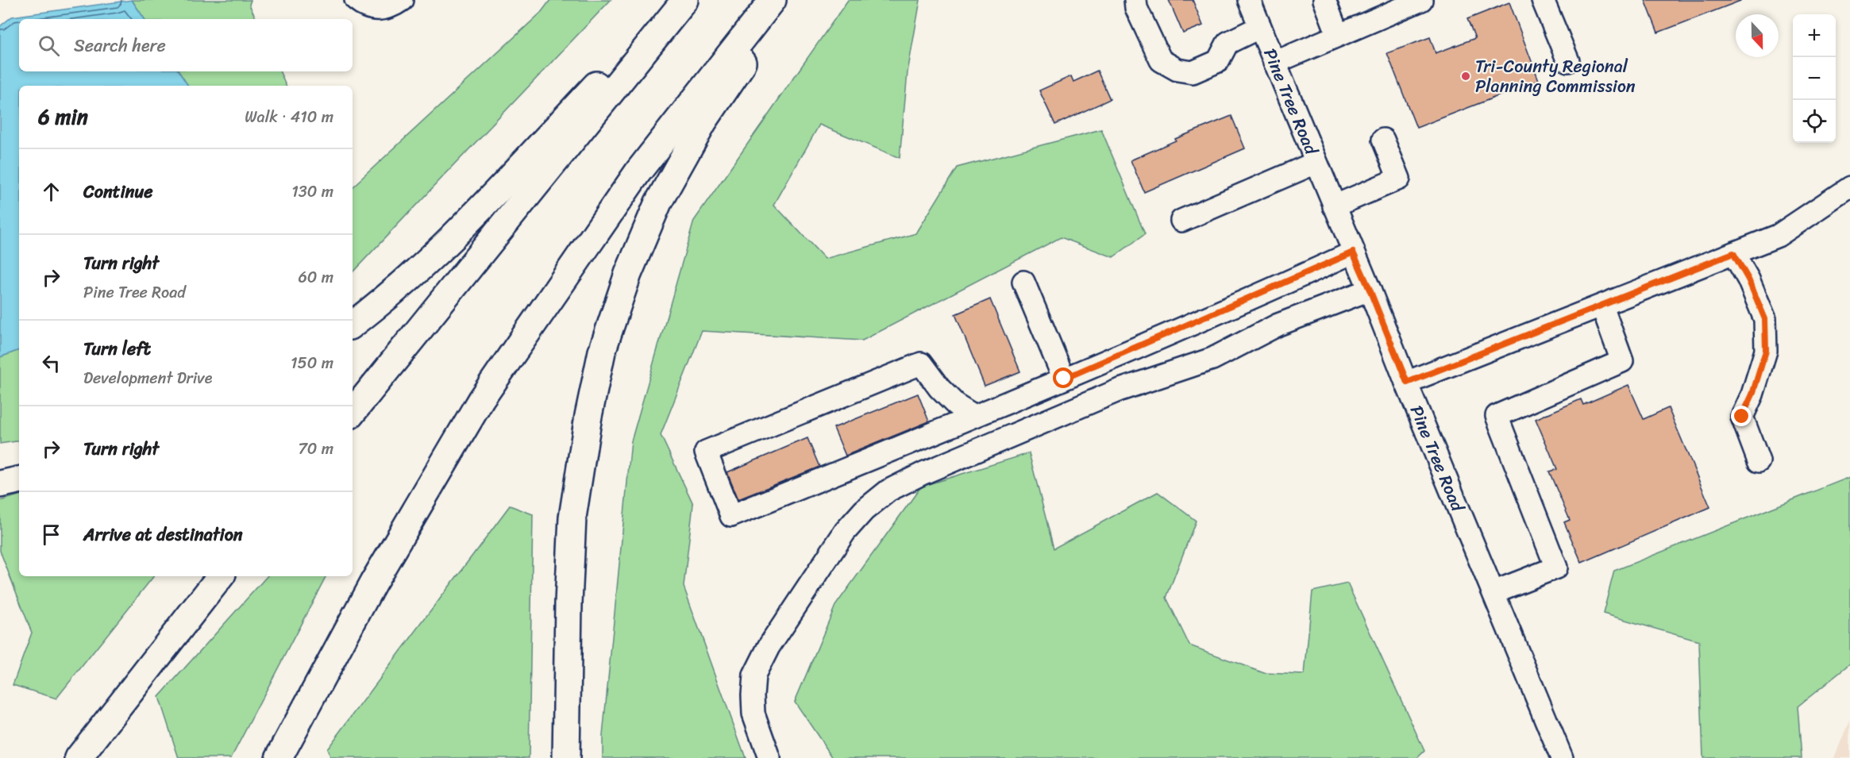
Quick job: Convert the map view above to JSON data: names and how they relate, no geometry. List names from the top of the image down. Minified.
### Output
{"streets":{"street":["Pine Tree Road"]},"places":["Tri-County Regional Planning Commission"],"north":"bottom","page":{"map_buttons":["+","−"],"search":"Search here","heading":["6 min","Walk · 410 m"],"list":[["Continue","130 m"],["Turn right","Pine Tree Road","60 m"],["Turn left","Development Drive","150 m"],["Turn right","70 m"],"Arrive at destination"]}}
